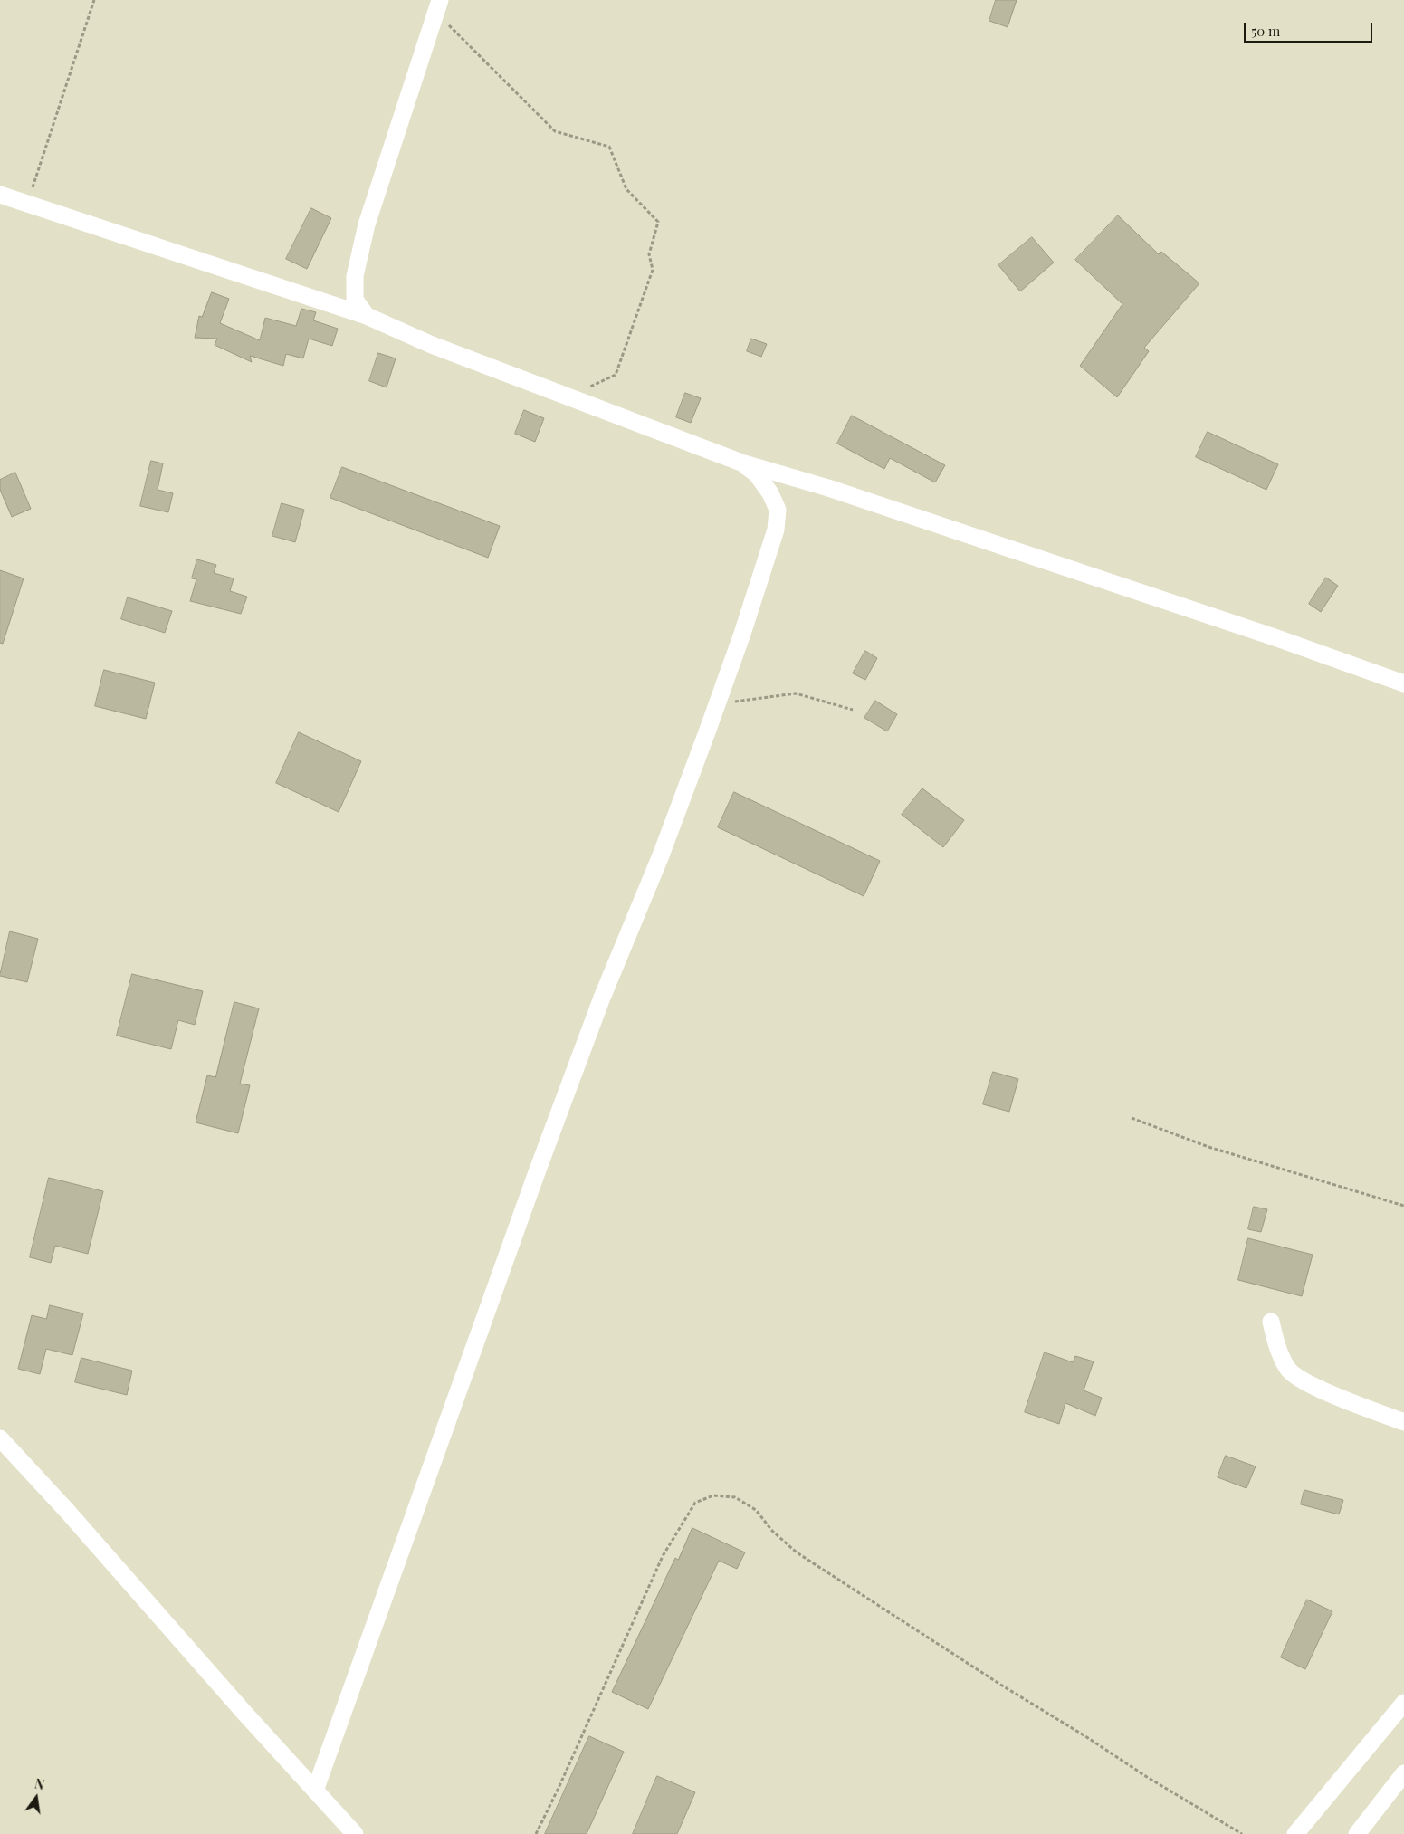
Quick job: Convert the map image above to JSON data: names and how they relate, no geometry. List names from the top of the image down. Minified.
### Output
{"scale_bar":"50 m","north":"top"}
